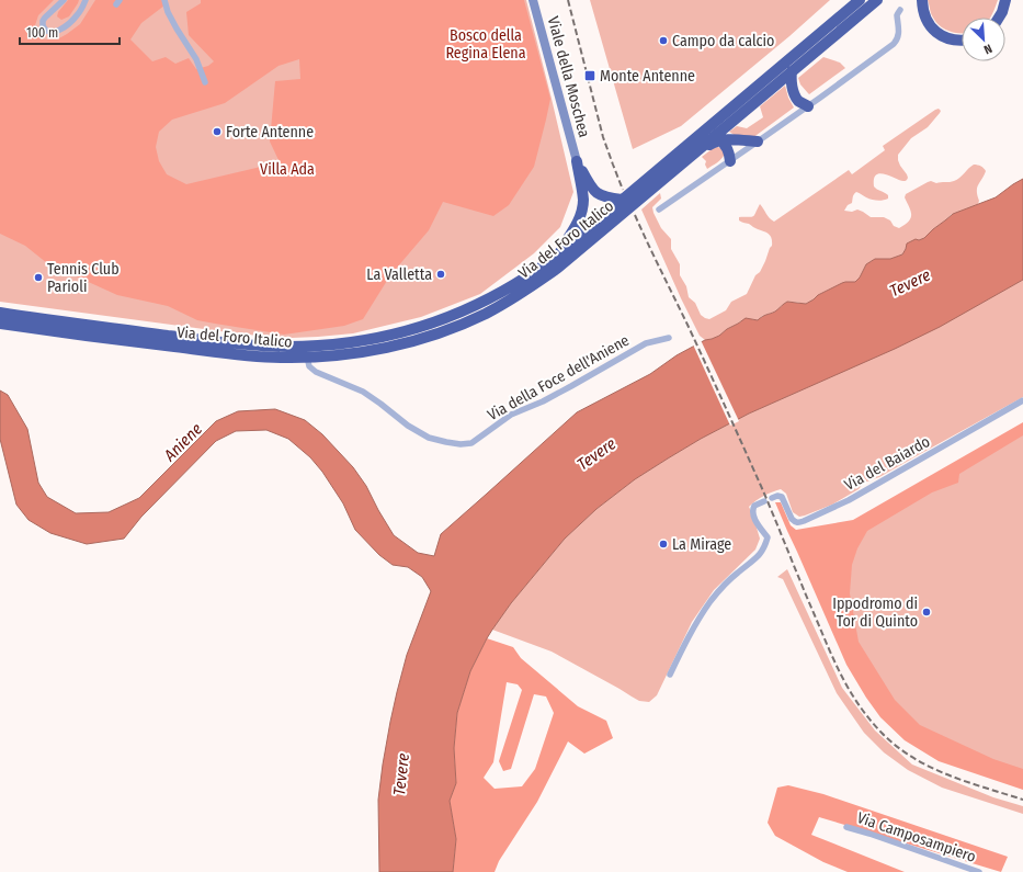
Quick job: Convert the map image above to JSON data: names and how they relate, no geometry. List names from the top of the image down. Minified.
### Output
{"streets":{"highway":["Via del Foro Italico"],"street":["Viale della Moschea","Via della Foce dell'Aniene","Via del Baiardo","Via Camposampiero"]},"crossings":[["Via del Foro Italico","Via della Foce dell'Aniene"]],"water":["Tevere","Aniene"],"parks":["Bosco della Regina Elena","Villa Ada"],"places":{"other":["Campo da calcio","Forte Antenne","La Valletta","Tennis Club Parioli","La Mirage","Ippodromo di Tor di Quinto"],"transit":["Monte Antenne"]},"scale_bar":"100 m","north":"bottom right"}
